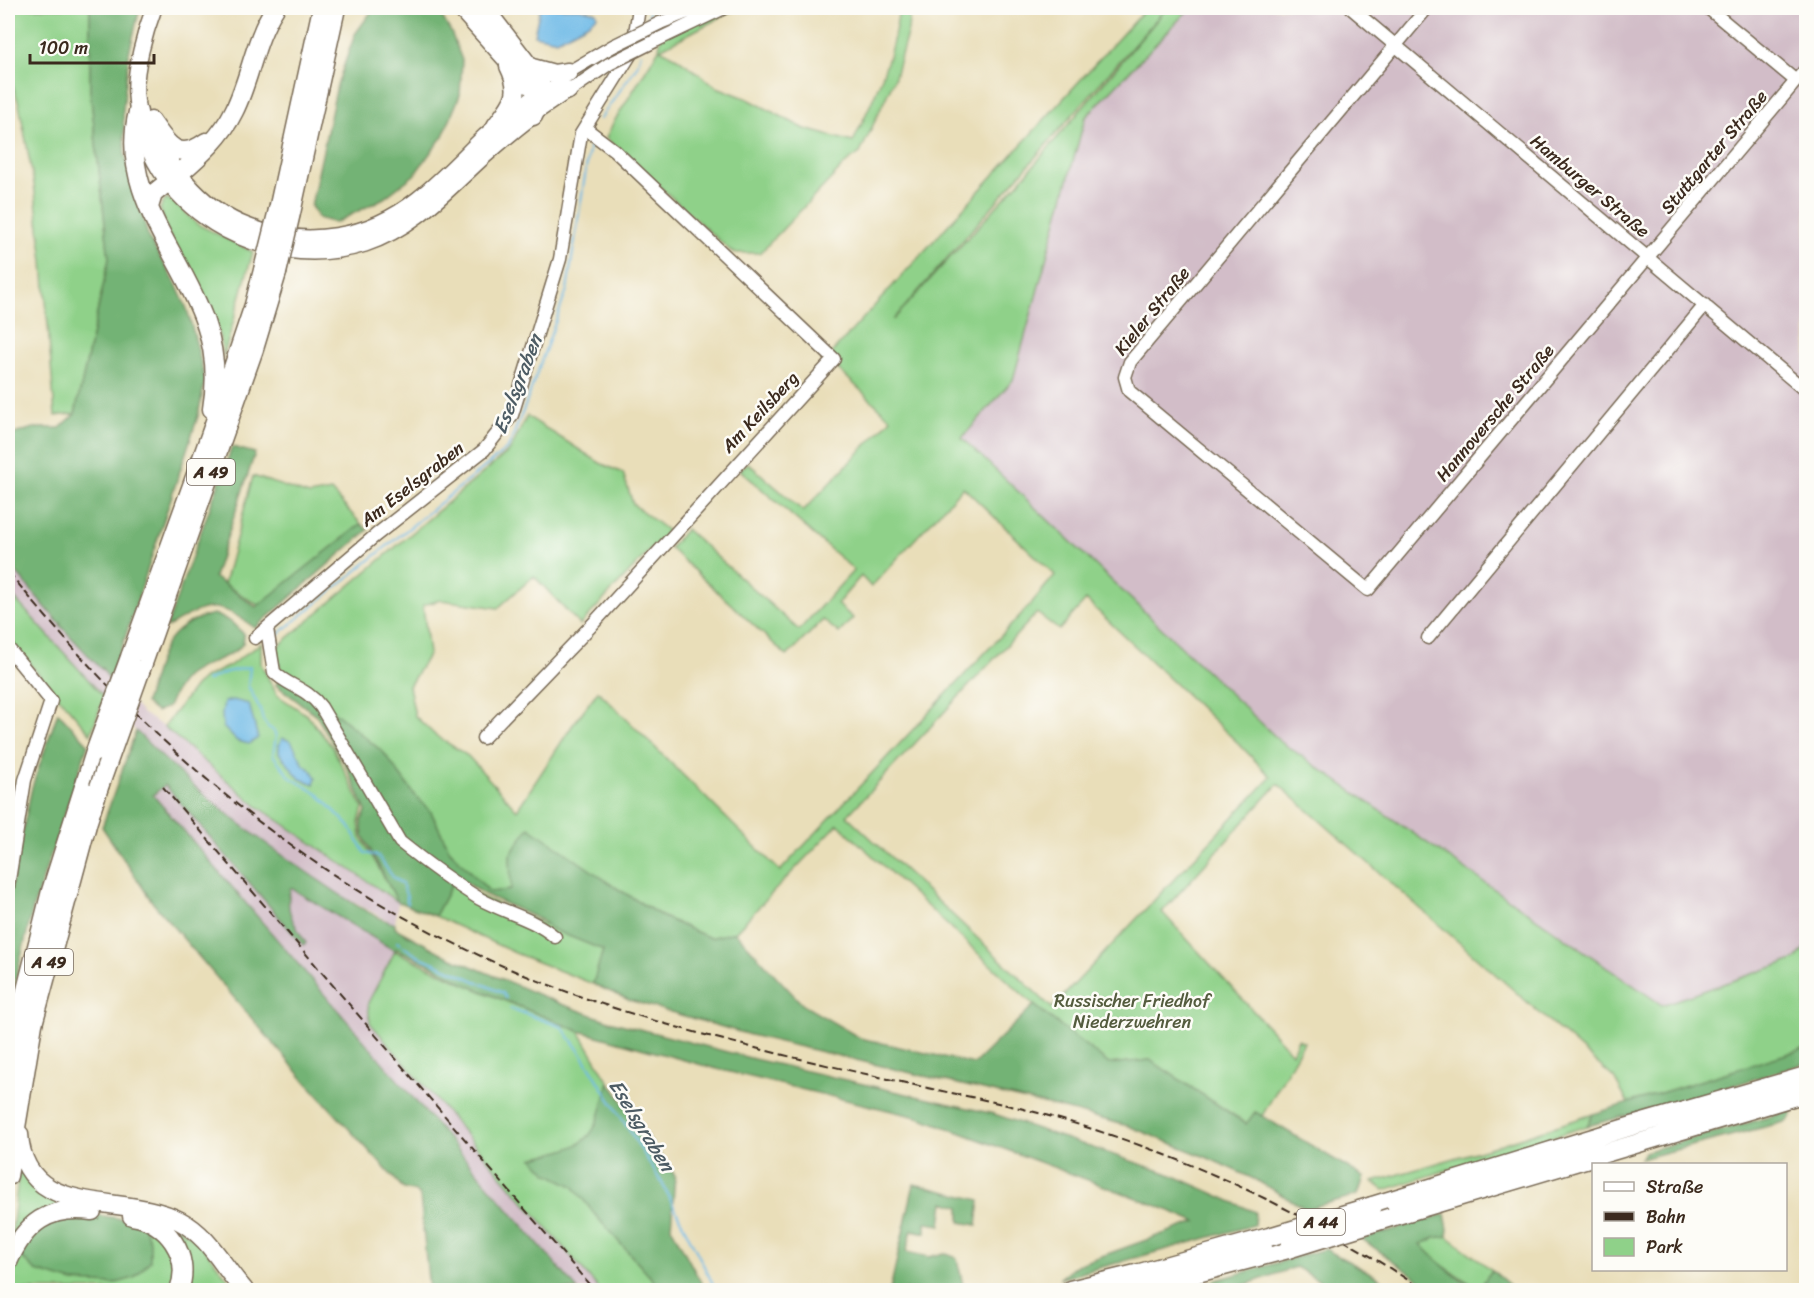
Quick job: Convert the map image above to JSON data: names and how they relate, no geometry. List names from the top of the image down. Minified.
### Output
{"streets":{"highway":["A 49","A 44"],"street":["Stuttgarter Straße","Hamburger Straße","Kieler Straße","Am Keilsberg","Hannoversche Straße","Am Eselsgraben"]},"crossings":[["Stuttgarter Straße","Hamburger Straße"],["Stuttgarter Straße","Hannoversche Straße"],["Hamburger Straße","Kieler Straße"],["Hamburger Straße","Hannoversche Straße"],["Kieler Straße","Hannoversche Straße"],["Am Keilsberg","Am Eselsgraben"]],"water":["Eselsgraben"],"parks":["Russischer Friedhof Niederzwehren"],"legend":["Straße","Bahn","Park"],"scale_bar":"100 m"}
